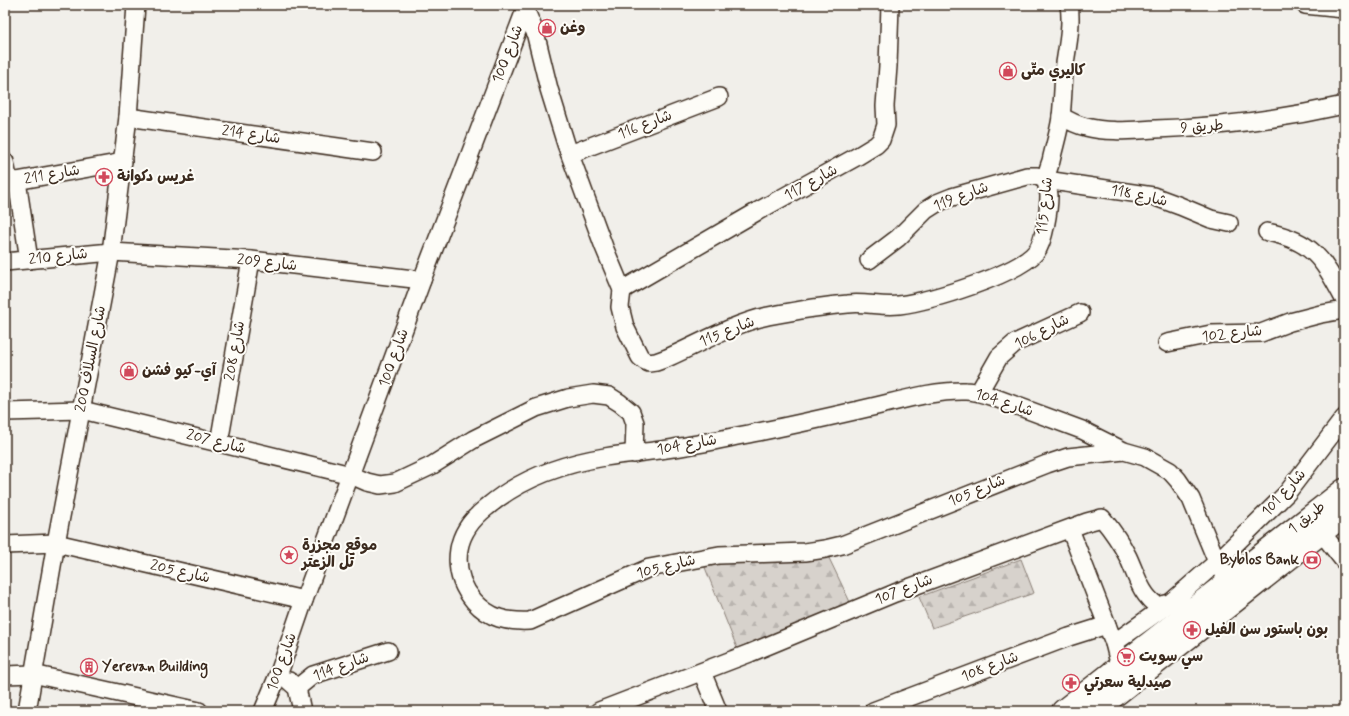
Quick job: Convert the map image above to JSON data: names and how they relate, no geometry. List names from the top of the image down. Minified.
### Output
{"streets":{"main road":["طريق 1"],"street":["شارع 100","شارع 116","طريق 9","شارع 214","شارع 211","شارع 117","شارع 118","شارع 119","شارع 115","شارع 210","شارع 209","شارع 106","شارع 102","شارع 208","200 شارع السلاف","شارع 104","شارع 207","شارع 105","شارع 101","شارع 205","شارع 107","شارع 114","شارع 108"]},"crossings":[["شارع 100","شارع 115"],["شارع 100","شارع 209"],["شارع 100","شارع 207"],["شارع 100","شارع 205"],["شارع 116","شارع 115"],["طريق 9","شارع 115"],["شارع 214","200 شارع السلاف"],["شارع 211","200 شارع السلاف"],["شارع 117","شارع 115"],["شارع 118","شارع 119"],["شارع 118","شارع 115"],["شارع 119","شارع 115"],["شارع 210","شارع 209"],["شارع 210","200 شارع السلاف"],["شارع 209","شارع 208"],["شارع 209","200 شارع السلاف"],["شارع 106","شارع 104"],["شارع 208","شارع 207"],["200 شارع السلاف","شارع 207"],["200 شارع السلاف","شارع 205"],["شارع 104","شارع 207"],["شارع 104","شارع 105"],["شارع 104","شارع 101"],["شارع 104","طريق 1"],["شارع 207","شارع 105"],["شارع 101","شارع 107"],["طريق 1","شارع 107"]],"places":{"shop":["وغن","كاليري متّى","آي-كيو فشن"],"pharmacy":["غريس دكوانة","بون باستور سن الفيل","صيدلية سعرتي"],"place":["موقع مجزرة تل الزعتر"],"bank":["Byblos Bank"],"supermarket":["سي سويت"],"building":["Yerevan Building"]}}
